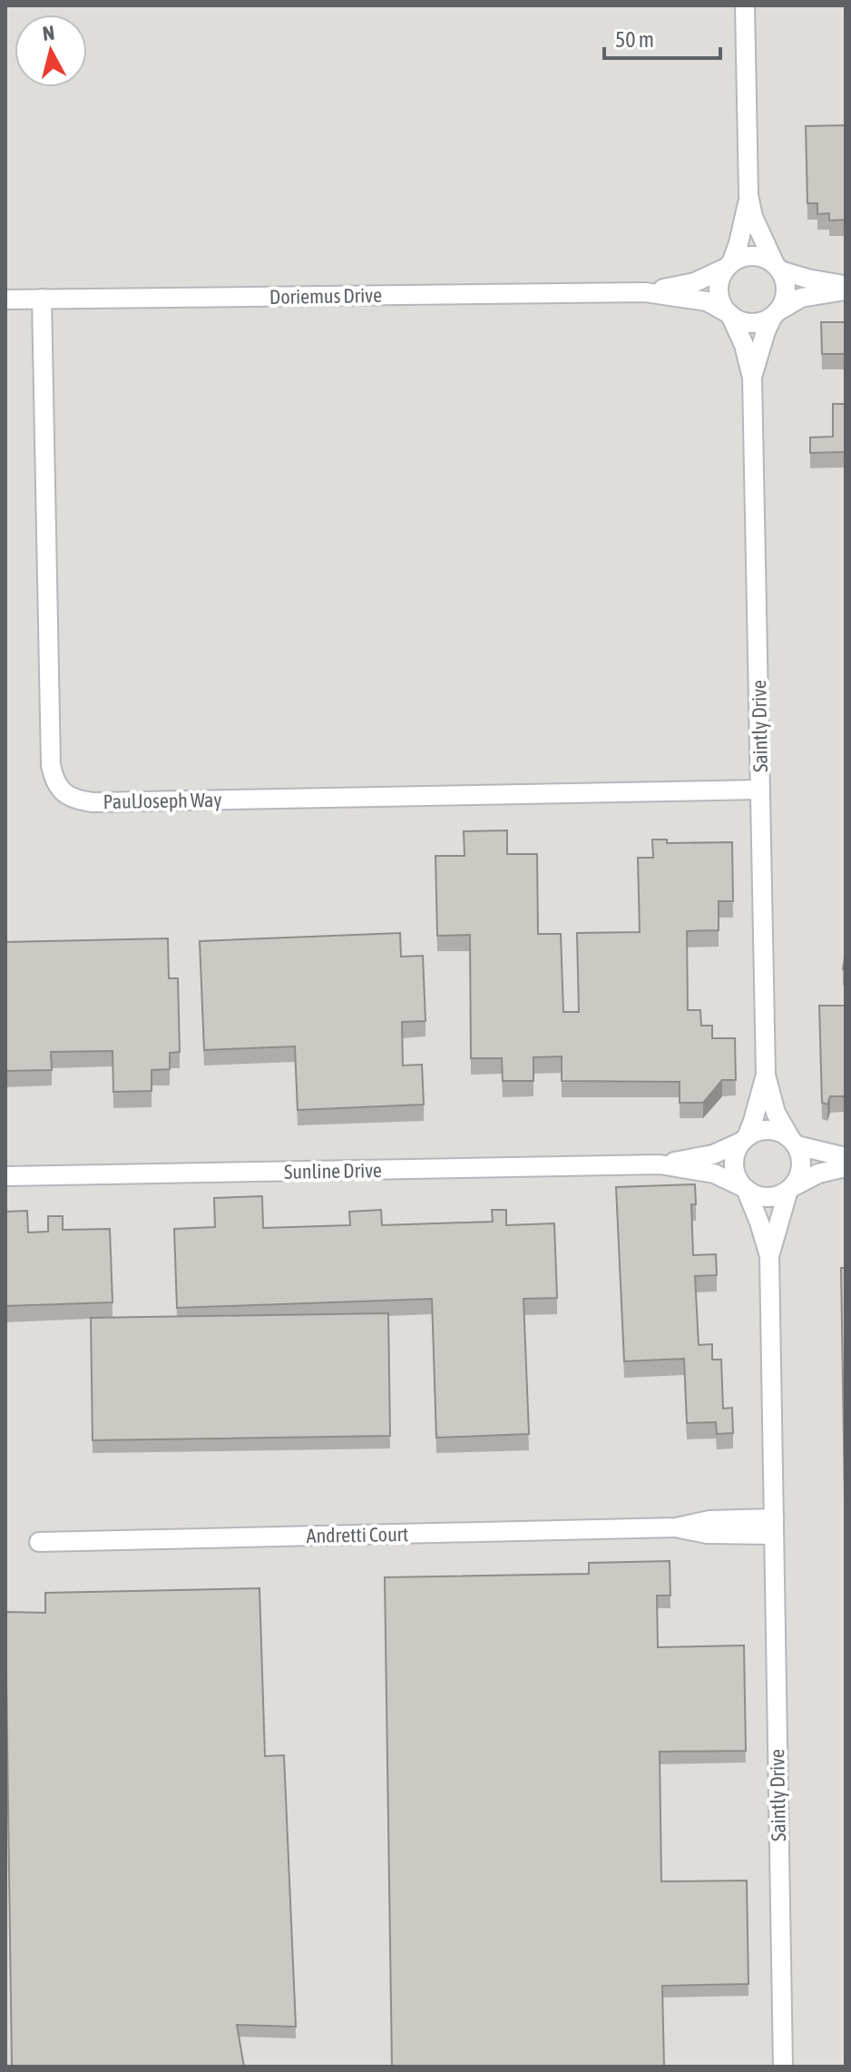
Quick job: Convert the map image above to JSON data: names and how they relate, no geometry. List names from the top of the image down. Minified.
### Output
{"streets":{"street":["Doriemus Drive","Saintly Drive","PaulJoseph Way","Sunline Drive","Andretti Court"]},"crossings":[["Doriemus Drive","Saintly Drive"],["Doriemus Drive","PaulJoseph Way"],["Saintly Drive","PaulJoseph Way"],["Saintly Drive","Sunline Drive"],["Saintly Drive","Andretti Court"]],"scale_bar":"50 m","north":"top"}
